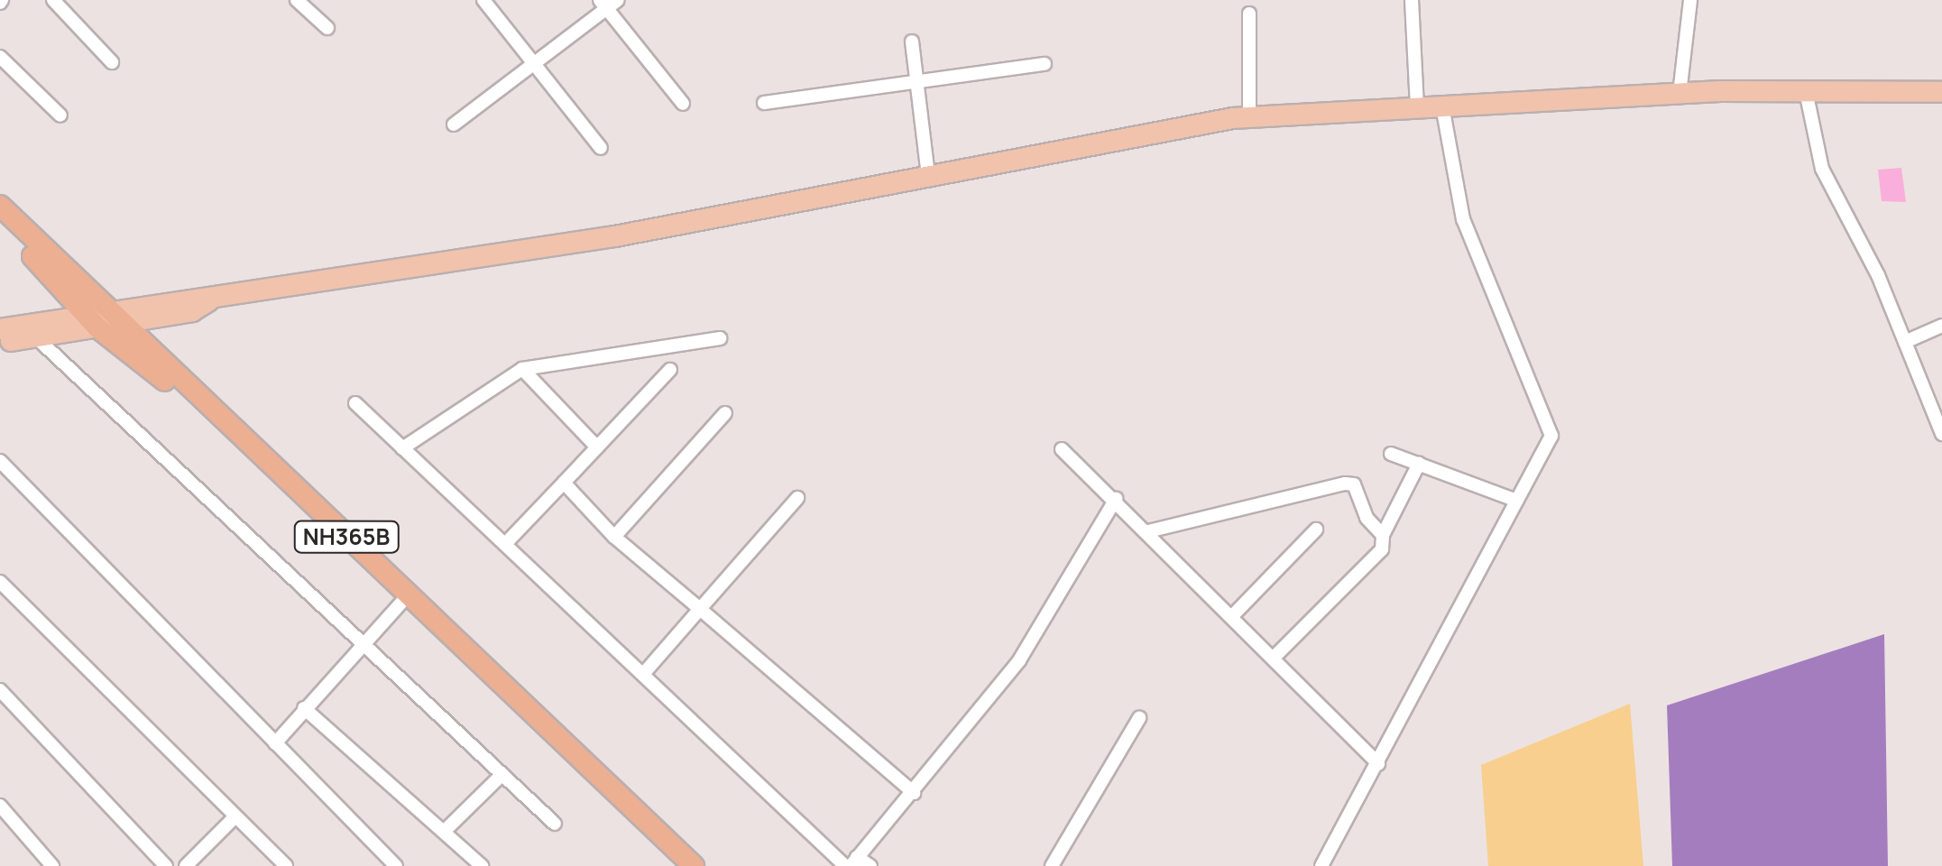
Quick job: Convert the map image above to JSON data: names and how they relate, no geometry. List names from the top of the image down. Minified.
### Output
{"streets":{"highway":["NH365B"]}}
